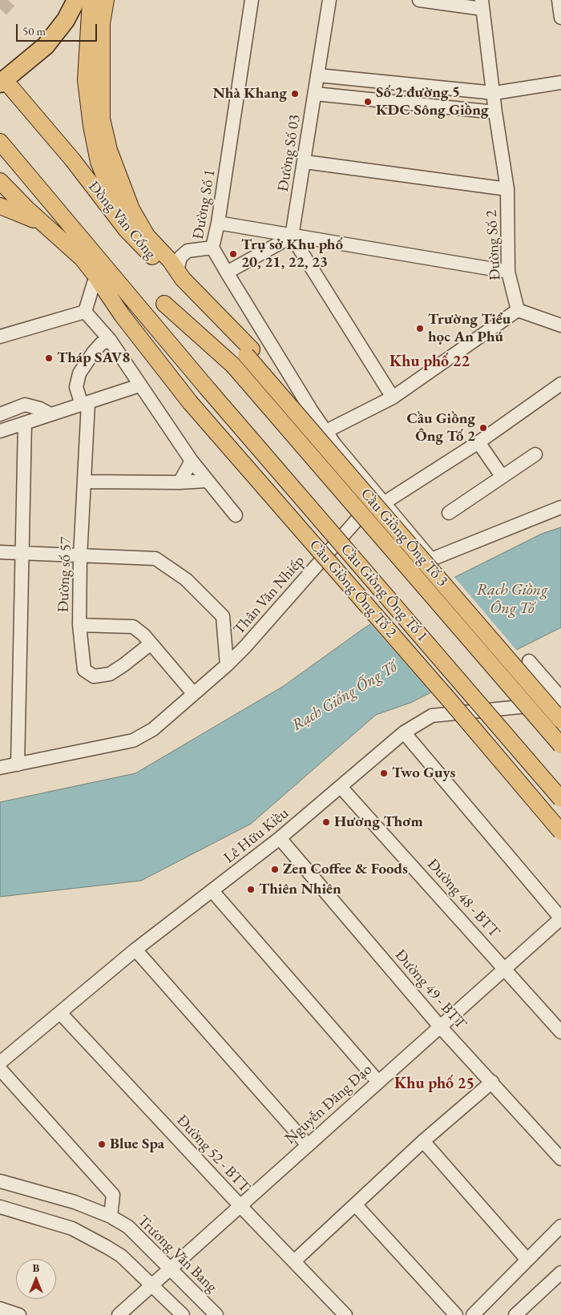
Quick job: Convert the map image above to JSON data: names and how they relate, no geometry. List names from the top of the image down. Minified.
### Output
{"streets":{"main road":["Đồng Văn Cống","Cầu Giồng Ông Tố 3","Cầu Giồng Ống Tố 2","Cầu Giồng Ông Tố 1"],"street":["Đường Số 03","Đường Số 1","Đường Số 2","Đường số 57","Thân Văn Nhiếp","Lê Hữu Kiều","Đường 48 - BTT","Đường 49 - BTT","Nguyễn Đăng Đạo","Đường 52 - BTT","Trương Văn Bang"]},"crossings":[["Đường Số 1","Thân Văn Nhiếp"],["Đồng Văn Cống","Cầu Giồng Ông Tố 3"],["Lê Hữu Kiều","Đường 48 - BTT"],["Lê Hữu Kiều","Đường 49 - BTT"],["Lê Hữu Kiều","Đường 52 - BTT"],["Đường 48 - BTT","Nguyễn Đăng Đạo"],["Đường 49 - BTT","Nguyễn Đăng Đạo"],["Nguyễn Đăng Đạo","Đường 52 - BTT"],["Nguyễn Đăng Đạo","Trương Văn Bang"]],"districts":["Khu phố 22","Khu phố 25"],"water":["Rạch Giồng Ông Tố","Rạch Giống Ống Tố"],"places":["Nhà Khang","Số 2 đường 5 KDC Sông Giồng","Trụ sở Khu phố 20, 21, 22, 23","Trường Tiểu học An Phú","Tháp SAV8","Cầu Giồng Ông Tố 2","Two Guys","Hương Thơm","Zen Coffee & Foods","Thiên Nhiên","Blue Spa"],"scale_bar":"50 m","north":"top"}
